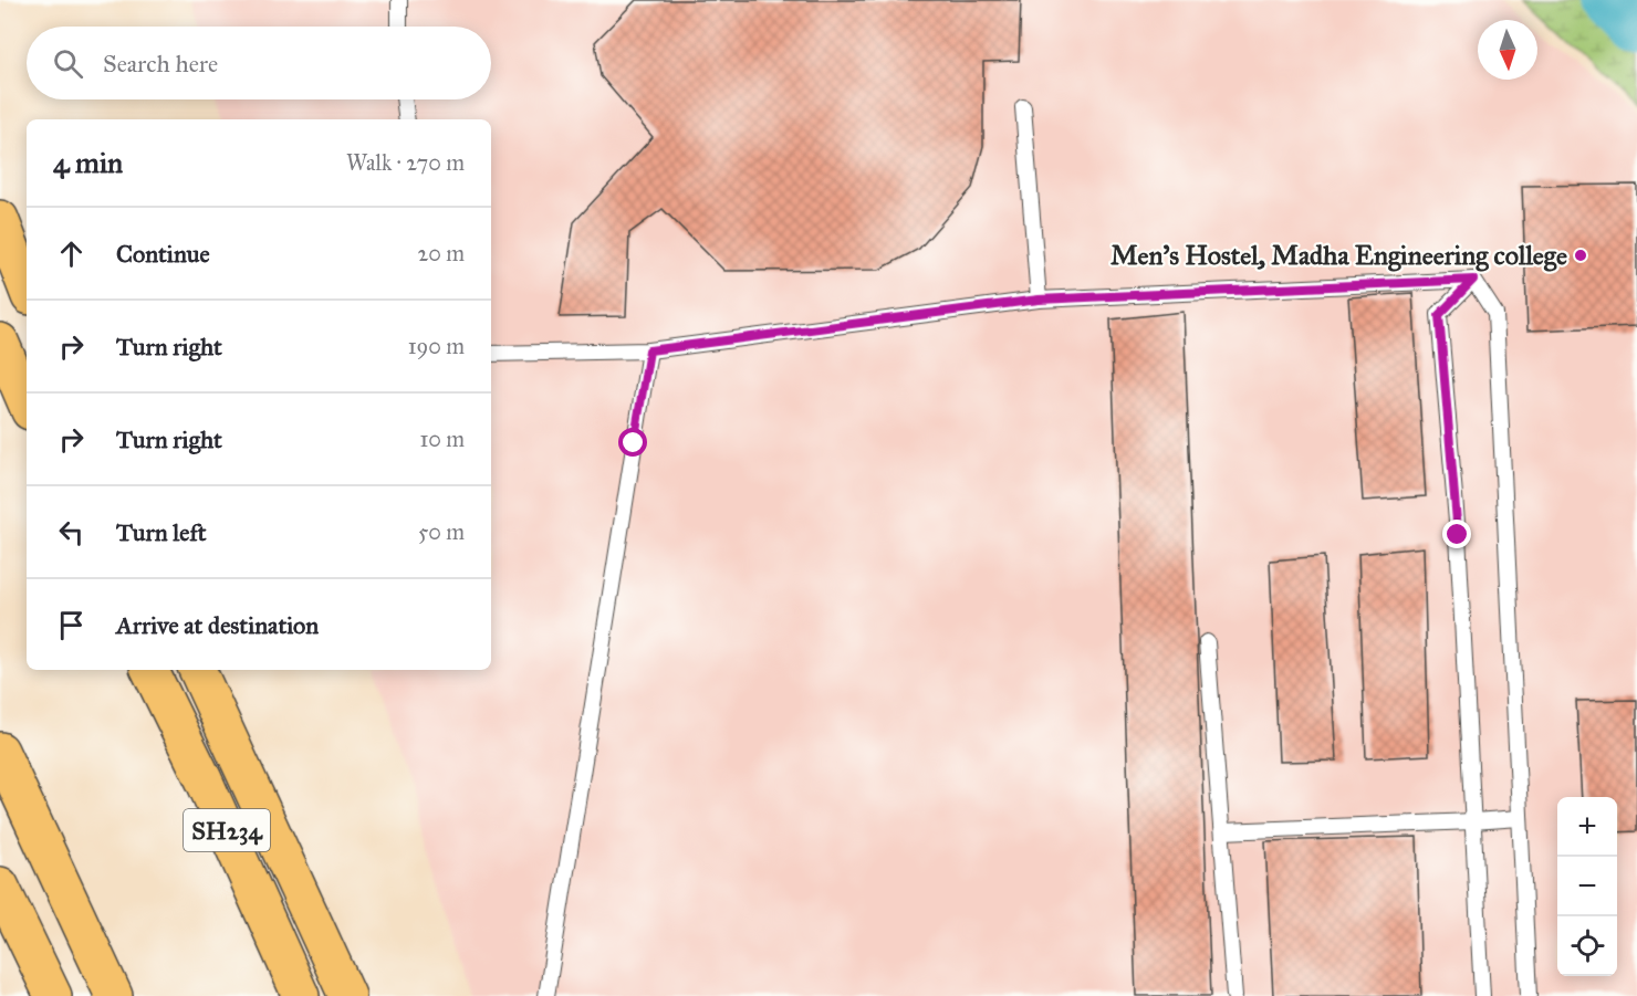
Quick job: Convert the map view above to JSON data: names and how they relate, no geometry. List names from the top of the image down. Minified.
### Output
{"streets":{"main road":["SH234"]},"places":["Men's Hostel, Madha Engineering college"],"north":"bottom","page":{"search":"Search here","heading":["4 min","Walk · 270 m"],"list":[["Continue","20 m"],["Turn right","190 m"],["Turn right","10 m"],["Turn left","50 m"],"Arrive at destination"],"map_buttons":["+","−"]}}
